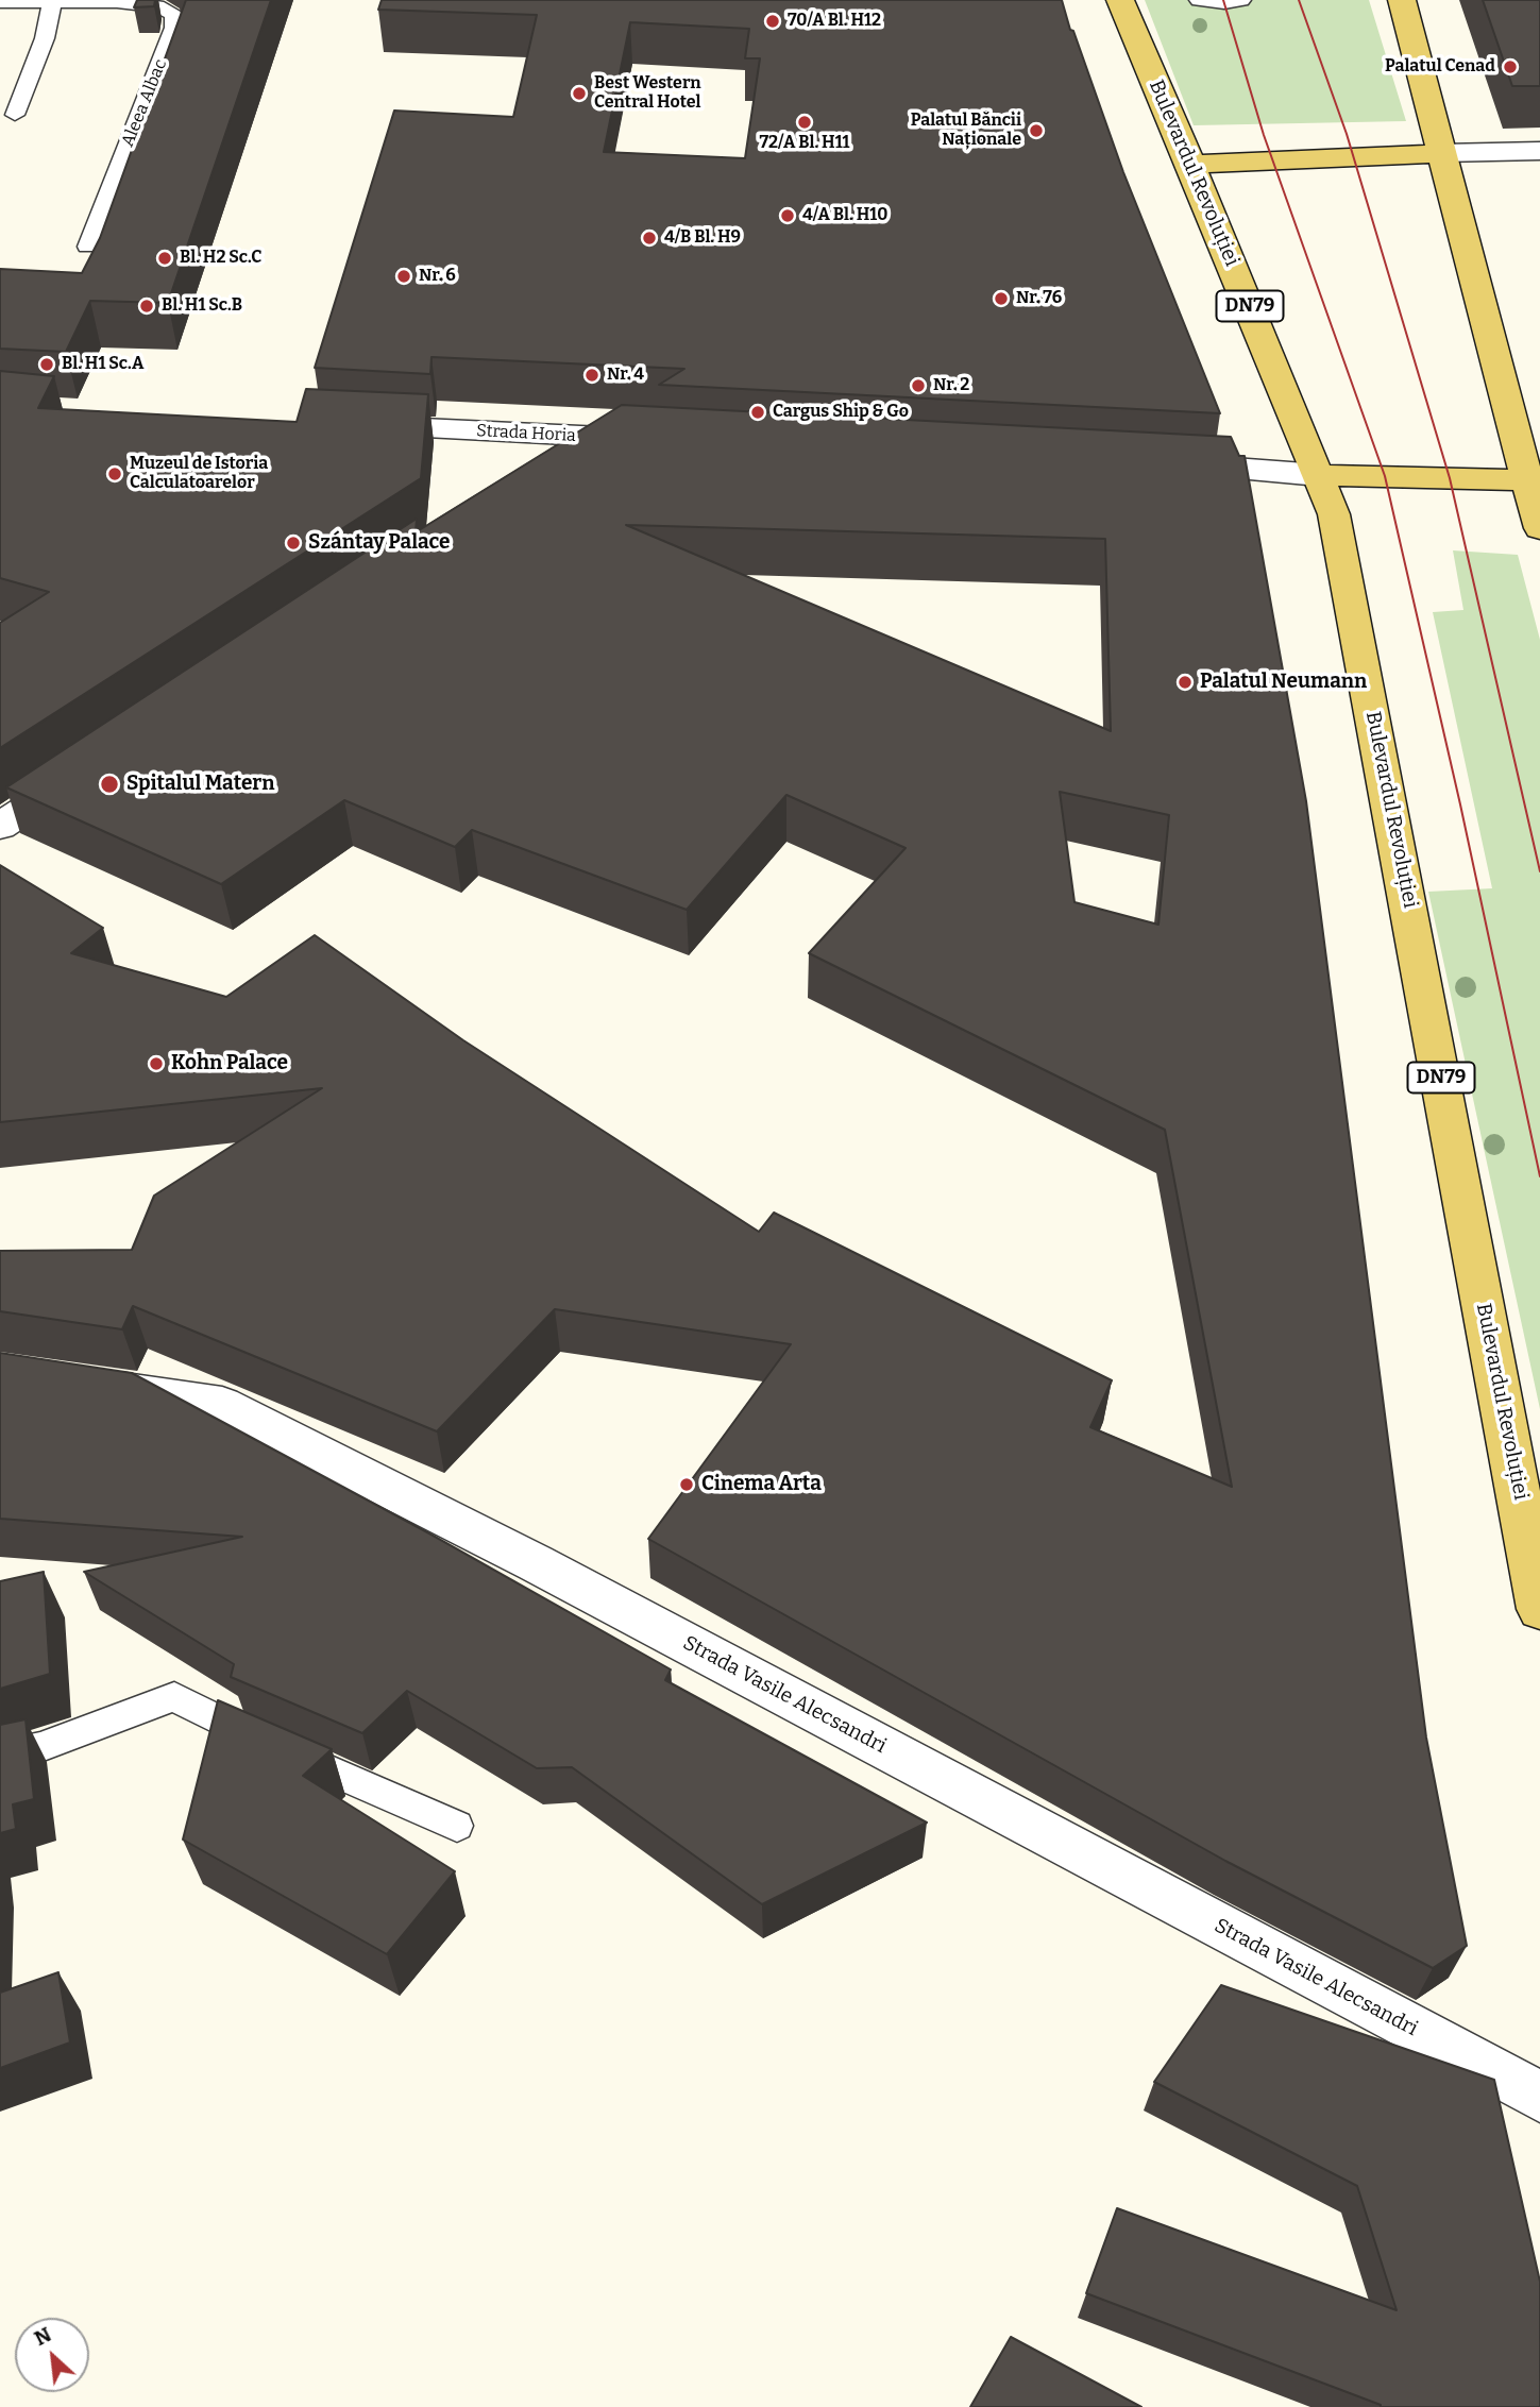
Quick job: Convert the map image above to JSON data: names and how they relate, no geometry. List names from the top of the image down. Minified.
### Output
{"streets":{"main road":["Bulevardul Revoluției","DN79"],"street":["Strada Horia","Strada Vasile Alecsandri"],"lane":["Aleea Albac"]},"places":["70/A Bl. H12","Palatul Cenad","Best Western Central Hotel","72/A Bl. H11","Palatul Băncii Naționale","4/A Bl. H10","4/B Bl. H9","Bl. H2 Sc.C","Nr. 6","Nr. 76","Bl. H1 Sc.B","Bl. H1 Sc.A","Nr. 4","Nr. 2","Cargus Ship & Go","Muzeul de Istoria Calculatoarelor","Szántay Palace","Palatul Neumann","Spitalul Matern","Kohn Palace","Cinema Arta"],"north":"top left"}
